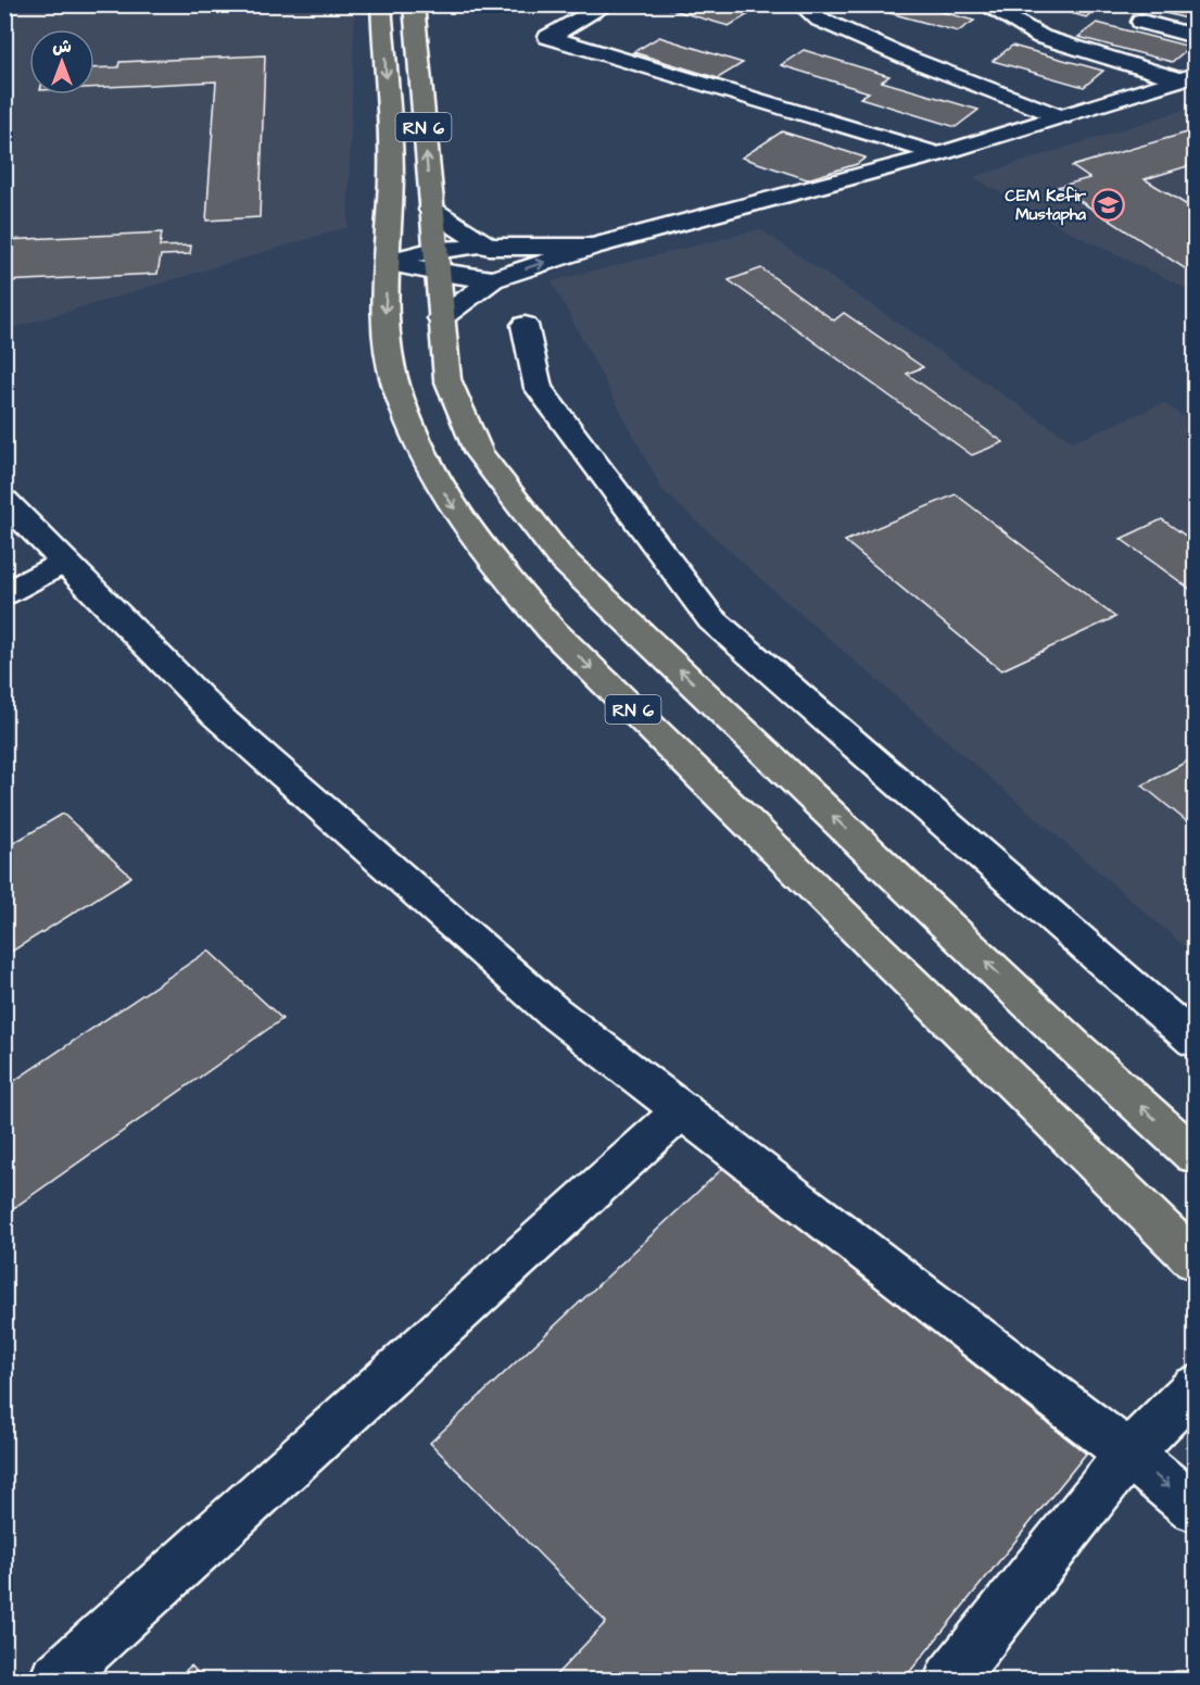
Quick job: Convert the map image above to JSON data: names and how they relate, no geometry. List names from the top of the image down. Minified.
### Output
{"streets":{"main road":["RN 6"]},"places":{"school or university":["CEM Kefir Mustapha"]},"north":"top"}
